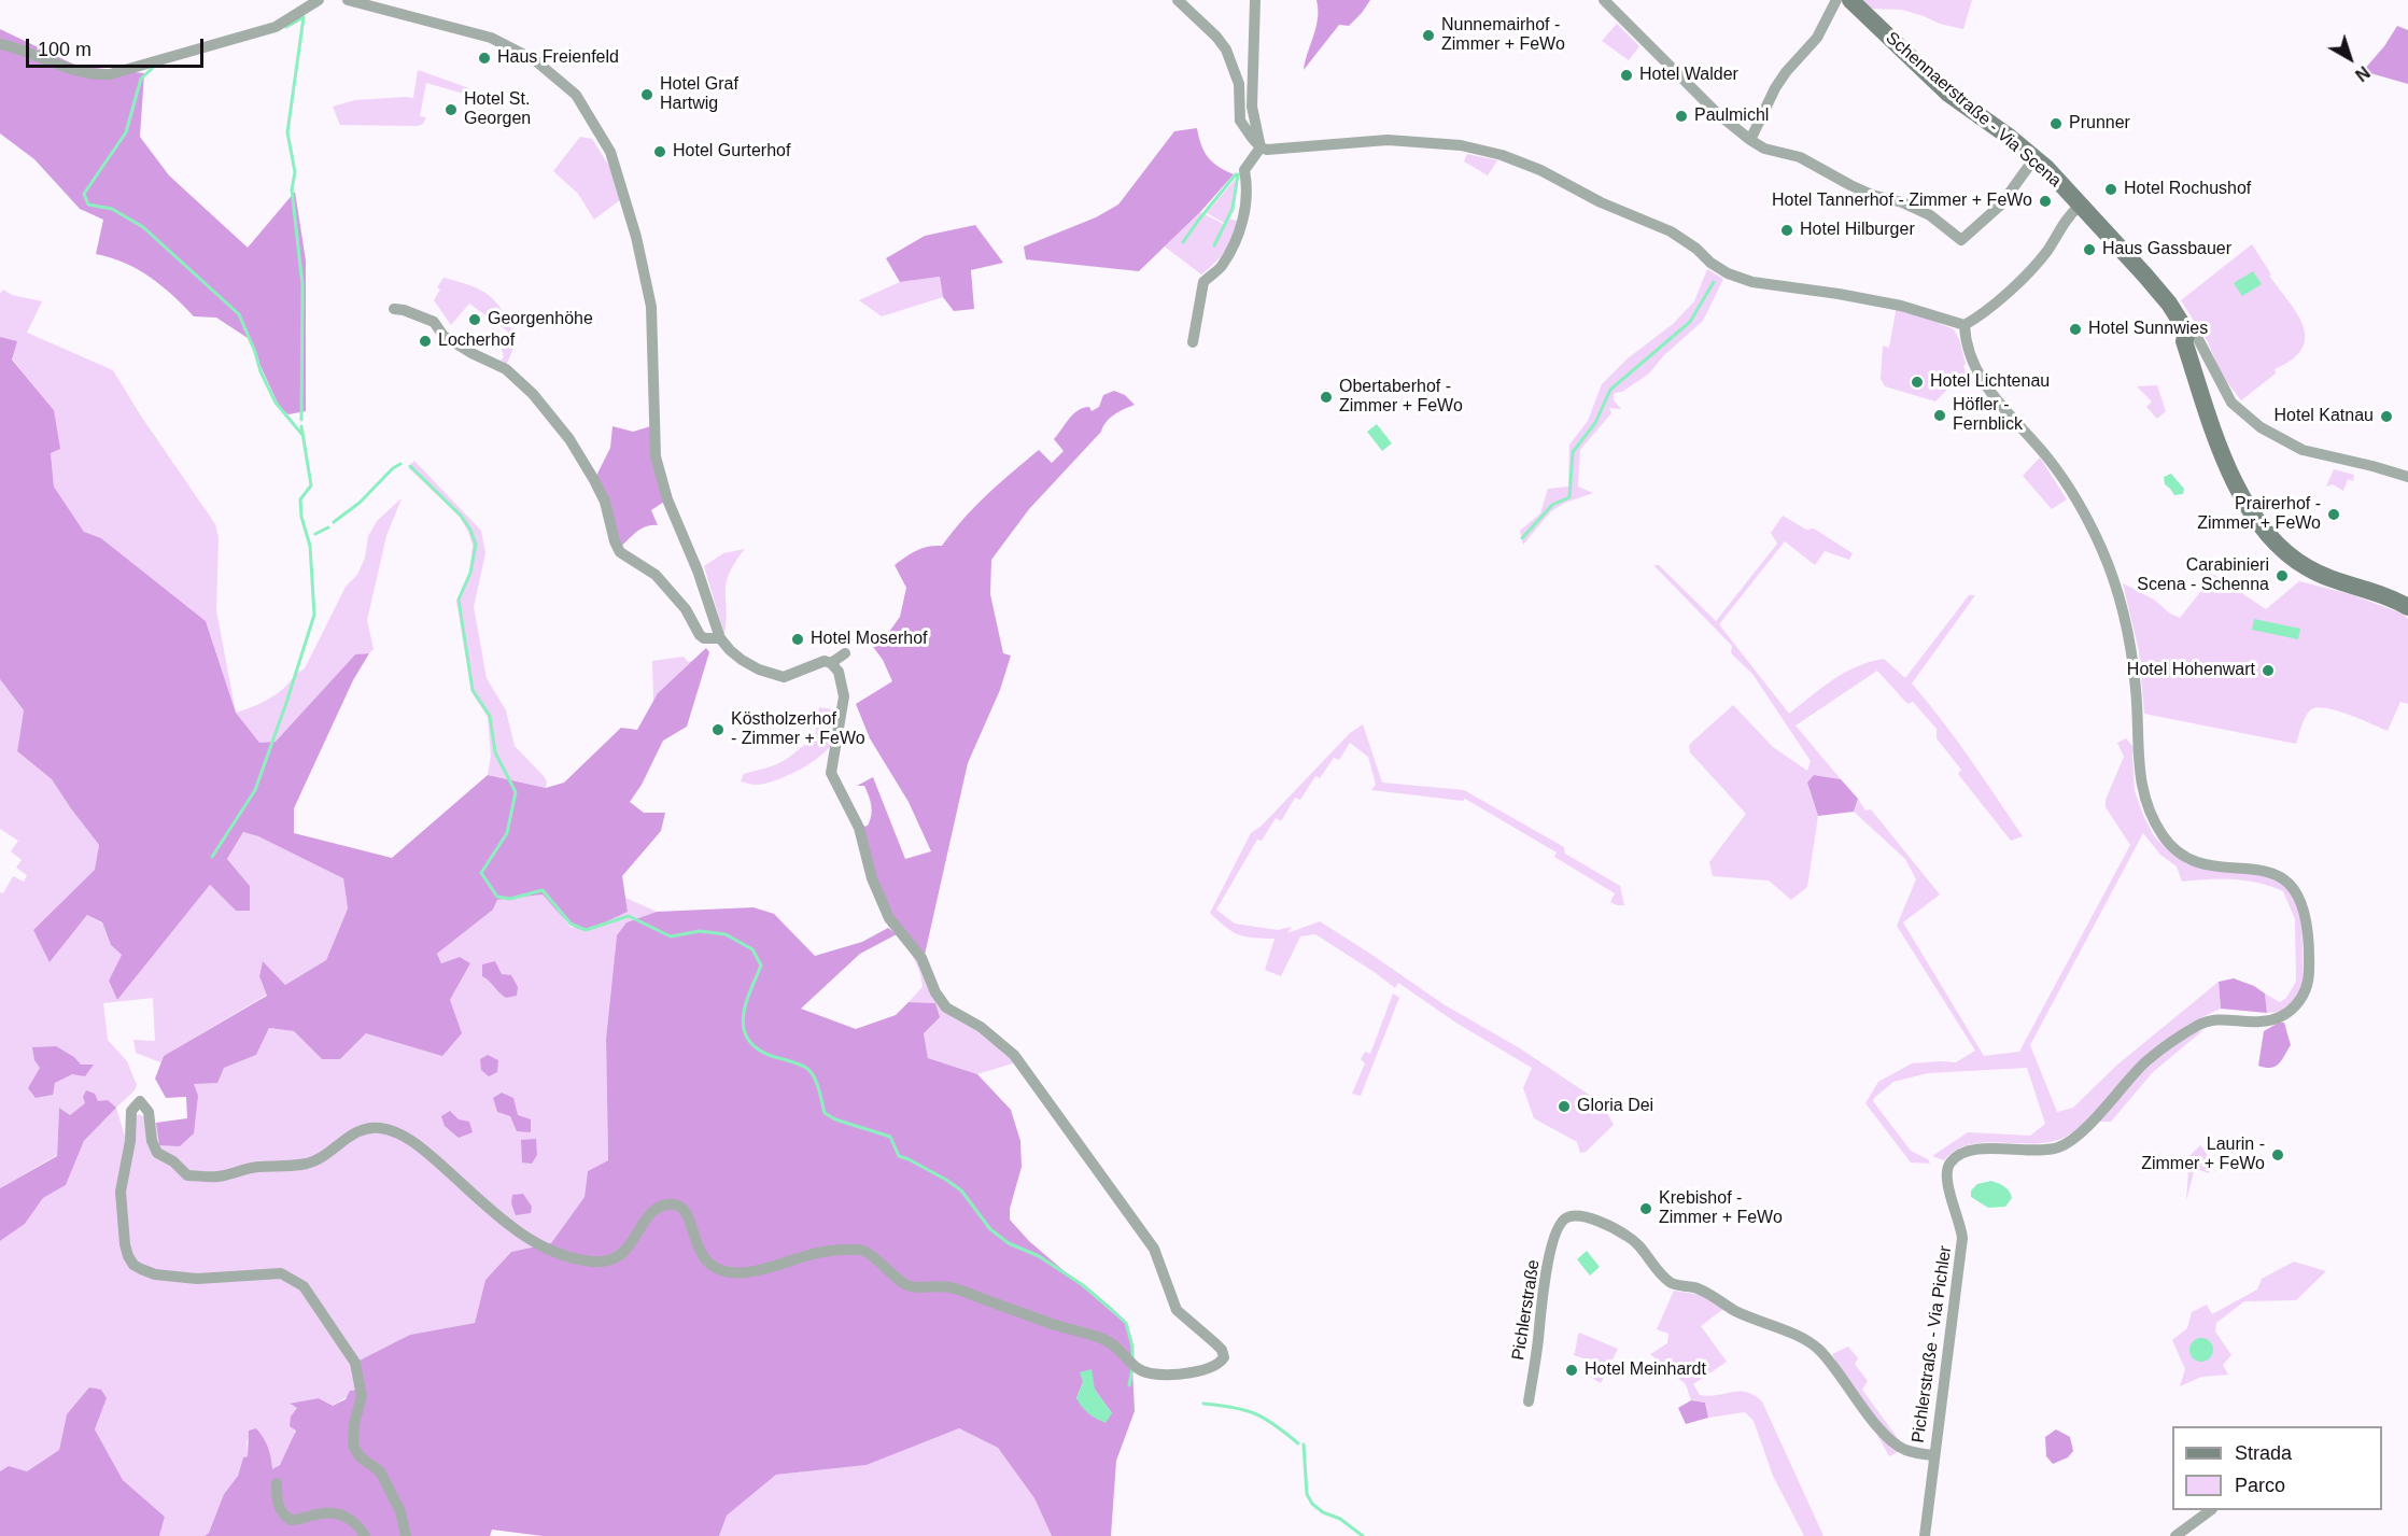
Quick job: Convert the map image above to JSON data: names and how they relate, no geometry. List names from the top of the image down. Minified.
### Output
{"streets":{"street":["Schennaerstraße - Via Scena","Pichlerstraße","Pichlerstraße - Via Pichler"]},"crossings":[["Pichlerstraße","Pichlerstraße - Via Pichler"]],"places":["Nunnemairhof - Zimmer + FeWo","Haus Freienfeld","Hotel Walder","Hotel Graf Hartwig","Hotel St. Georgen","Paulmichl","Prunner","Hotel Gurterhof","Hotel Rochushof","Hotel Tannerhof - Zimmer + FeWo","Hotel Hilburger","Haus Gassbauer","Georgenhöhe","Hotel Sunnwies","Locherhof","Hotel Lichtenau","Obertaberhof - Zimmer + FeWo","Höfler - Fernblick","Hotel Katnau","Prairerhof - Zimmer + FeWo","Carabinieri Scena - Schenna","Hotel Moserhof","Hotel Hohenwart","Köstholzerhof - Zimmer + FeWo","Gloria Dei","Laurin - Zimmer + FeWo","Krebishof - Zimmer + FeWo","Hotel Meinhardt"],"legend":["Strada","Parco"],"scale_bar":"100 m","north":"bottom right"}
